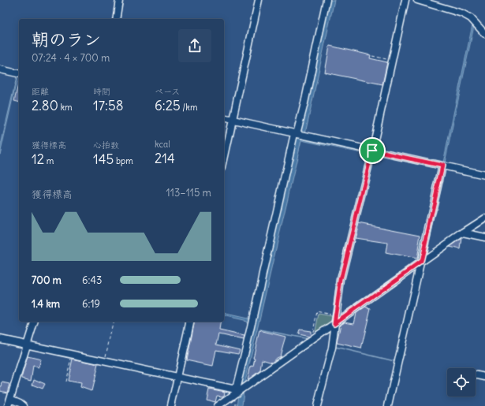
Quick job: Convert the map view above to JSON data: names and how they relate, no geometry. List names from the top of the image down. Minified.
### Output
{"page":{"heading":["朝のラン","07:24 · 4 × 700 m"],"stats":[["距離","2.80 km"],["時間","17:58"],["ペース","6:25 /km"],["獲得標高","12 m"],["心拍数","145 bpm"],["kcal","214"]],"chart":["獲得標高","113–115 m"],"list":[{"name":"700 m","note":"6:43"},{"name":"1.4 km","note":"6:19"}]}}
